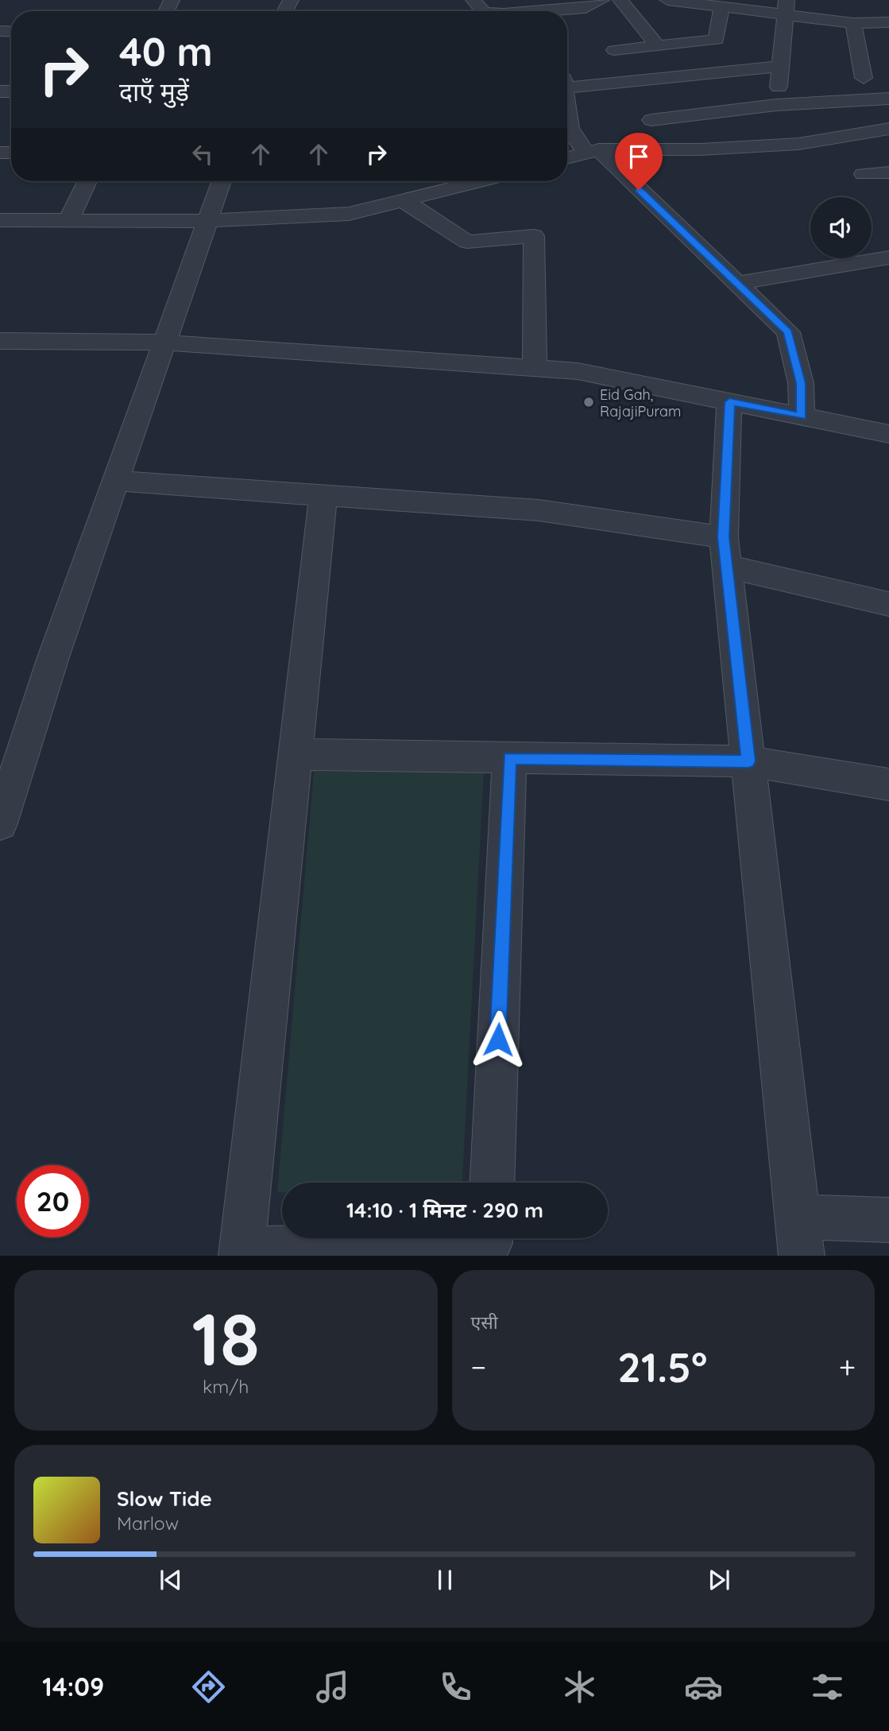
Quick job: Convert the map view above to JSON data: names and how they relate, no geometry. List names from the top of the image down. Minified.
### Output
{"places":["Eid Gah, RajajiPuram"],"page":{"turn":["40 m","दाएँ मुड़ें"],"limit":"20","trip":"14:10 · 1 मिनट · 290 m","tile":[["18","km/h"],"एसी"],"heat":["−","21.5°","+"],"song":["Slow Tide","Marlow"],"tabs":"14:09"}}
